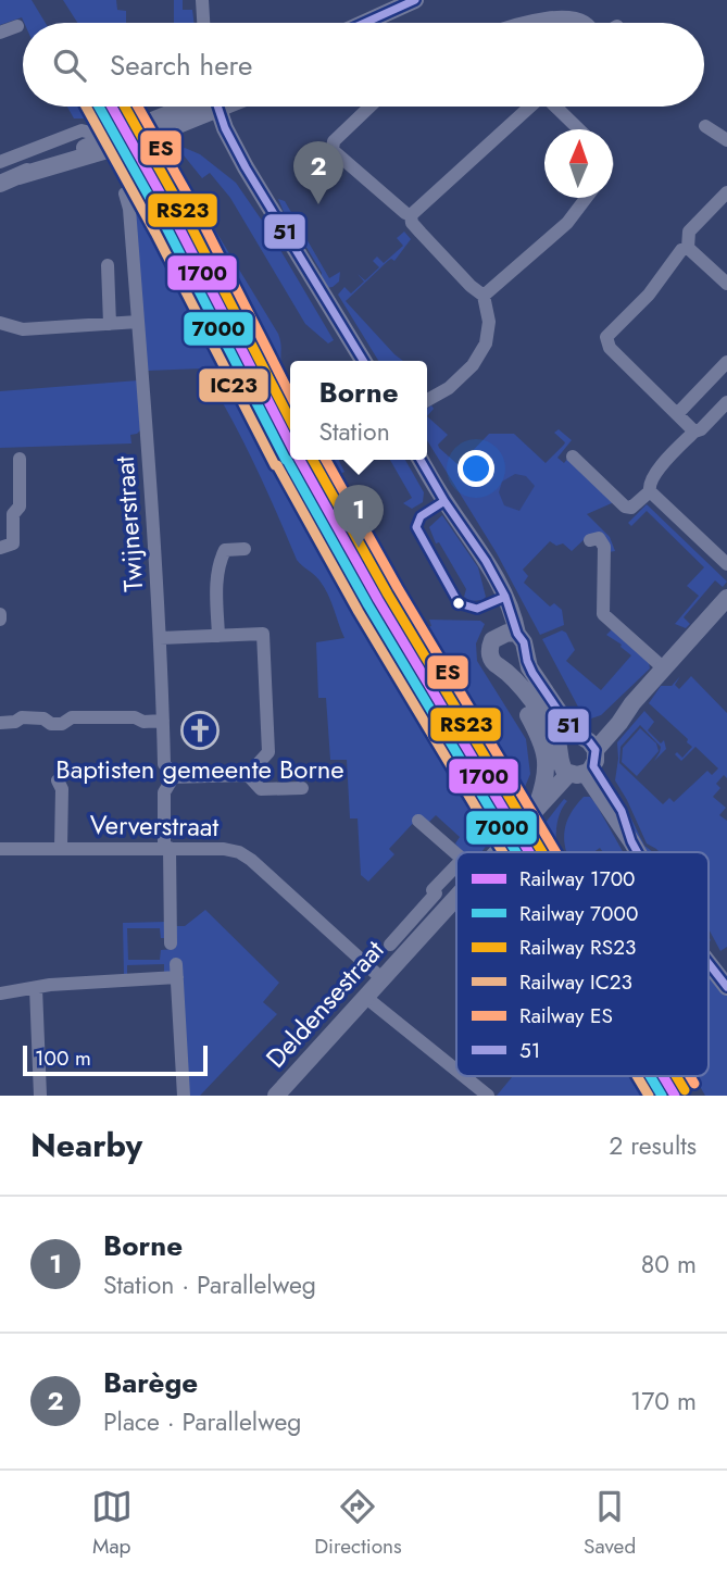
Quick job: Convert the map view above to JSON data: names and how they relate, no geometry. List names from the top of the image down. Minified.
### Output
{"streets":{"street":["Twijnerstraat","Ververstraat","Deldensestraat"]},"crossings":[["Twijnerstraat","Ververstraat"],["Ververstraat","Deldensestraat"]],"places":{"church":["Baptisten gemeente Borne"]},"lines":["transit line 51","rail line 1700","rail line 7000","rail line RS23","rail line IC23","rail line ES"],"legend":["Railway 1700","Railway 7000","Railway RS23","Railway IC23","Railway ES","51"],"scale_bar":"100 m","north":"top","page":{"search":"Search here","pins":["2","1"],"popup":["Borne","Station"],"scale":"100 m","heading":["Nearby","2 results"],"list":[{"mark":"1","name":"Borne","note":"Station · Parallelweg","value":"80 m"},{"mark":"2","name":"Barège","note":"Place · Parallelweg","value":"170 m"}],"nav":["Map","Directions","Saved"]}}
